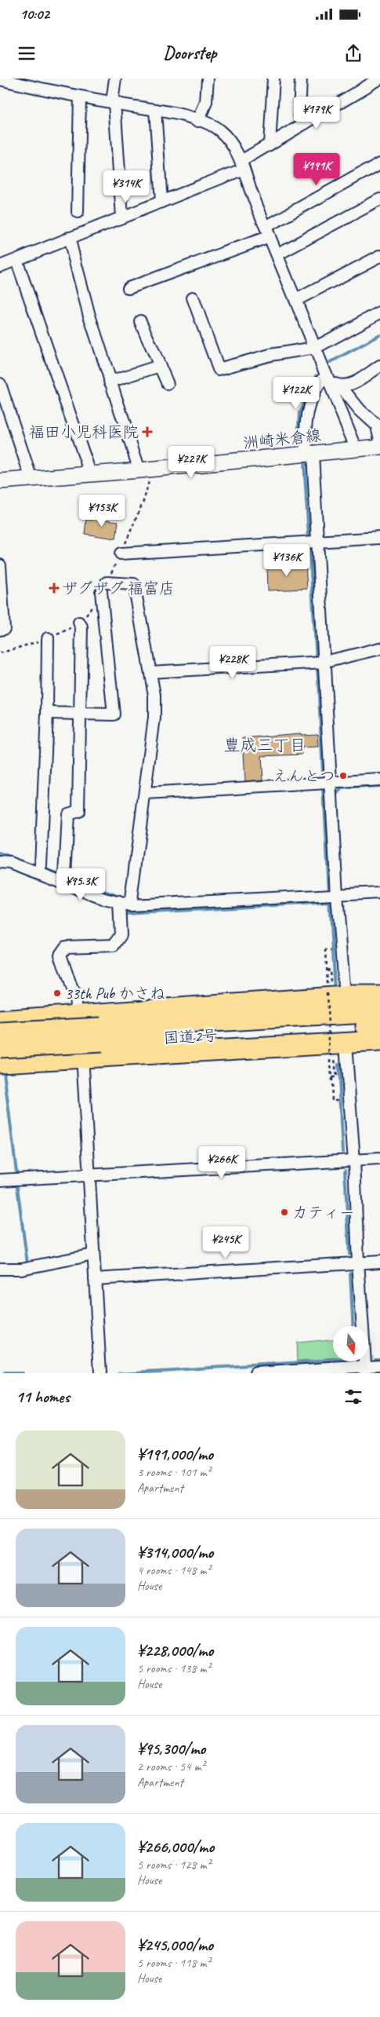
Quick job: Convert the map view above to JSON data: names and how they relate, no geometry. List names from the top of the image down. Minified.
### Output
{"streets":{"highway":["国道2号"],"main road":["洲崎米倉線"]},"districts":["豊成三丁目"],"places":{"health":["福田小児科医院","ザグザグ 福富店"],"other":["えんとつ","33th Pub かさね","カティー"]},"north":"bottom","page":{"status":"10:02","header":"Doorstep","price":["¥179K","¥191K","¥314K","¥122K","¥227K","¥153K","¥136K","¥228K","¥95.3K","¥266K","¥245K"],"heading":"11 homes","list":[{"name":"¥191,000/mo","note":"3 rooms · 101 m² · Apartment"},{"name":"¥314,000/mo","note":"4 rooms · 148 m² · House"},{"name":"¥228,000/mo","note":"5 rooms · 138 m² · House"},{"name":"¥95,300/mo","note":"2 rooms · 54 m² · Apartment"},{"name":"¥266,000/mo","note":"5 rooms · 128 m² · House"},{"name":"¥245,000/mo","note":"5 rooms · 118 m² · House"}]}}
